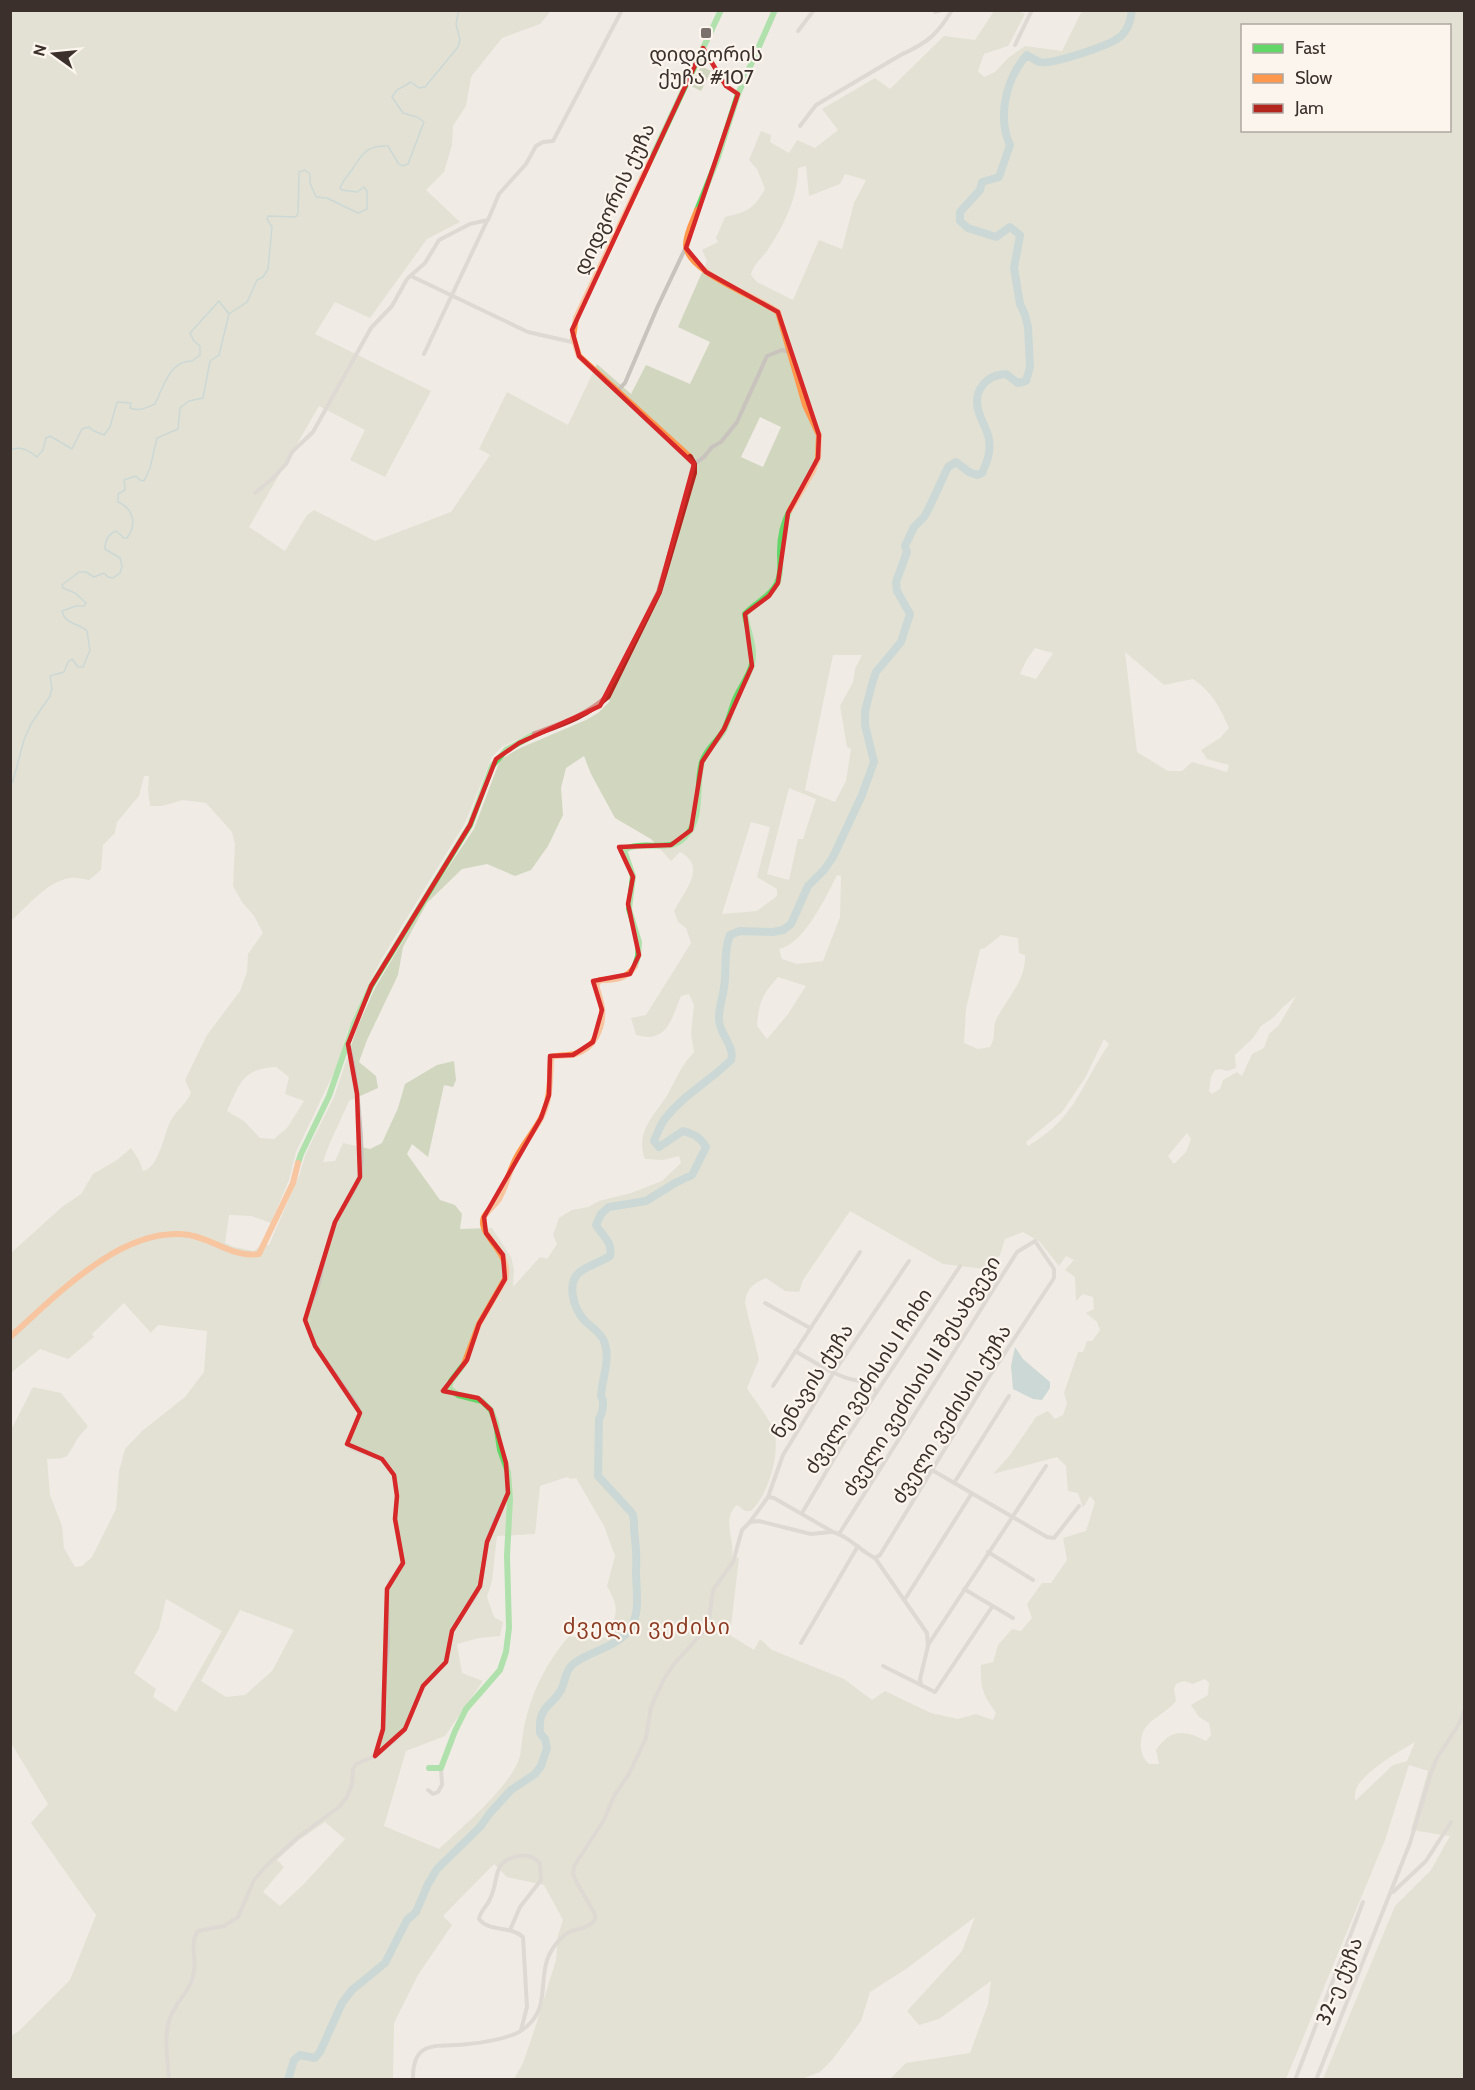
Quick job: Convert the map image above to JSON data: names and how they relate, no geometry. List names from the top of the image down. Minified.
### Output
{"streets":{"street":["დიდგორის ქუჩა","ძველი ვეძისის II შესახვევი","ნენავის ქუჩა","ძველი ვეძისის I ჩიხი","ძველი ვეძისის ქუჩა","32-ე ქუჩა"]},"crossings":[["ძველი ვეძისის II შესახვევი","ძველი ვეძისის ქუჩა"]],"districts":["ძველი ვეძისი"],"places":{"transit":["დიდგორის ქუჩა #107"]},"legend":["Fast","Slow","Jam"],"north":"left"}
